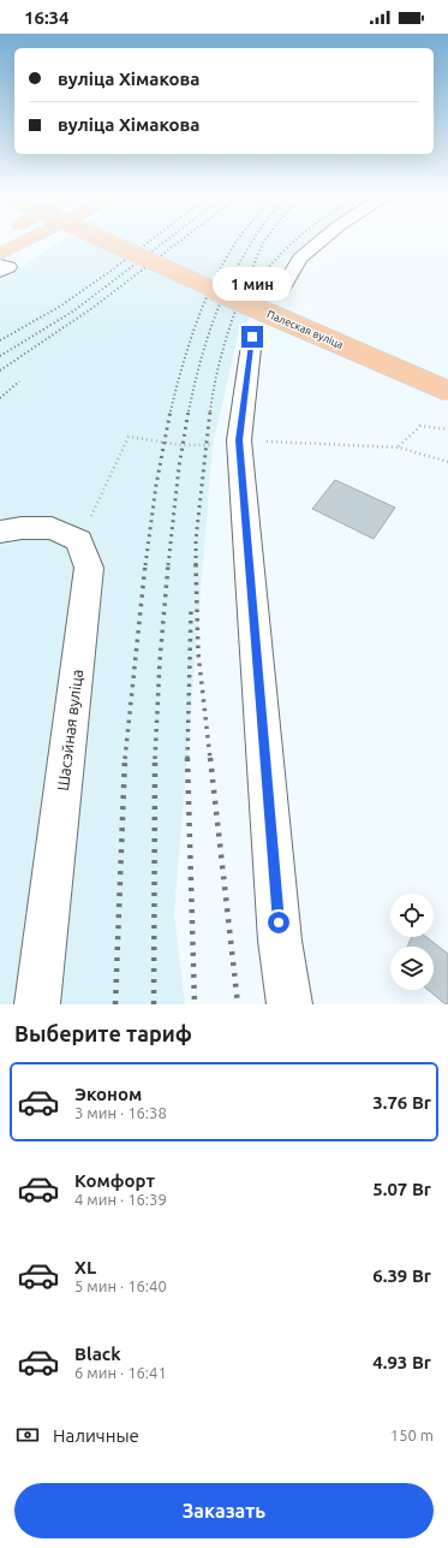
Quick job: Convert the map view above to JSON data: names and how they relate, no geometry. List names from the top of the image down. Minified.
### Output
{"streets":{"main road":["Палеская вуліца"],"street":["Шасэйная вуліца"]},"page":{"status":"16:34","banner":["вуліца Хімакова","вуліца Хімакова"],"bubble":"1 мин","heading":"Выберите тариф","list":[{"name":"Эконом","note":"3 мин · 16:38","value":"3.76 Br"},{"name":"Комфорт","note":"4 мин · 16:39","value":"5.07 Br"},{"name":"XL","note":"5 мин · 16:40","value":"6.39 Br"},{"name":"Black","note":"6 мин · 16:41","value":"4.93 Br"}],"pay":["Наличные","150 m"],"buttons":"Заказать"}}
